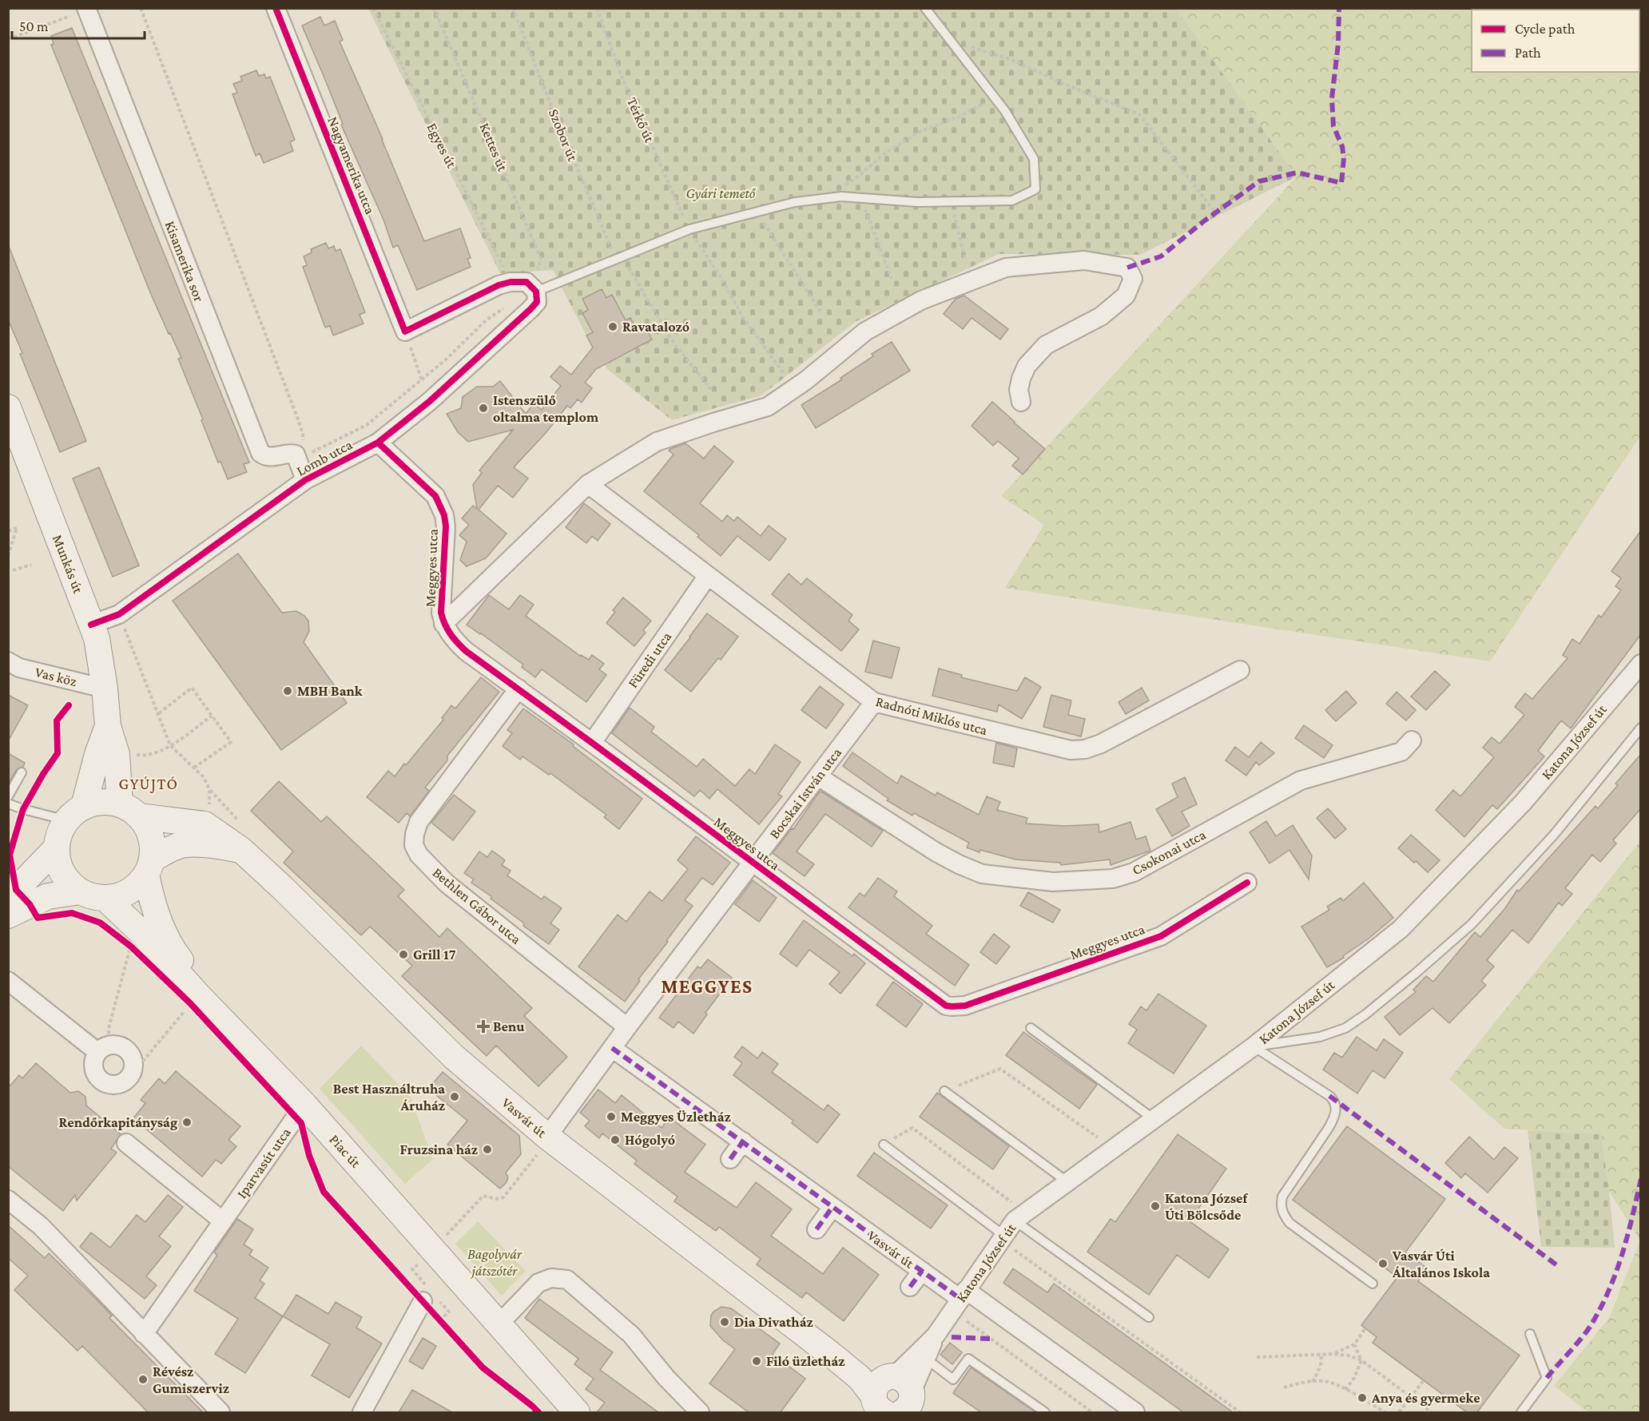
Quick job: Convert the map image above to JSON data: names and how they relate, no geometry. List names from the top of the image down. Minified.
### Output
{"streets":{"street":["Nagyamerika utca","Kisamerika sor","Lomb utca","Munkás út","Meggyes utca","Füredi utca","Vas köz","Radnóti Miklós utca","Katona József út","Bocskai István utca","Csokonai utca","Bethlen Gábor utca","Vasvár út","Piac út","Iparvasút utca"],"path":["Térkő út","Szobor út","Egyes út","Kettes út"]},"crossings":[["Térkő út","Meggyes utca"],["Kettes út","Lomb utca"],["Lomb utca","Munkás út"],["Lomb utca","Meggyes utca"],["Munkás út","Vas köz"],["Meggyes utca","Füredi utca"],["Meggyes utca","Radnóti Miklós utca"],["Meggyes utca","Bocskai István utca"],["Meggyes utca","Bethlen Gábor utca"],["Füredi utca","Radnóti Miklós utca"],["Radnóti Miklós utca","Bocskai István utca"],["Katona József út","Vasvár út"],["Bocskai István utca","Csokonai utca"],["Bocskai István utca","Bethlen Gábor utca"],["Bocskai István utca","Vasvár út"],["Vasvár út","Piac út"],["Piac út","Iparvasút utca"]],"districts":["GYÚJTÓ","MEGGYES"],"parks":["Gyári temető","Bagolyvár játszótér"],"places":{"other":["Ravatalozó","Istenszülő oltalma templom","MBH Bank","Grill 17","Best Használtruha Áruház","Meggyes Üzletház","Rendőrkapitányság","Hógolyó","Fruzsina ház","Katona József Úti Bölcsőde","Vasvár Úti Általános Iskola","Dia Divatház","Filó üzletház","Révész Gumiszerviz","Anya és gyermeke"],"health":["Benu"]},"legend":["Cycle path","Path"],"scale_bar":"50 m"}
